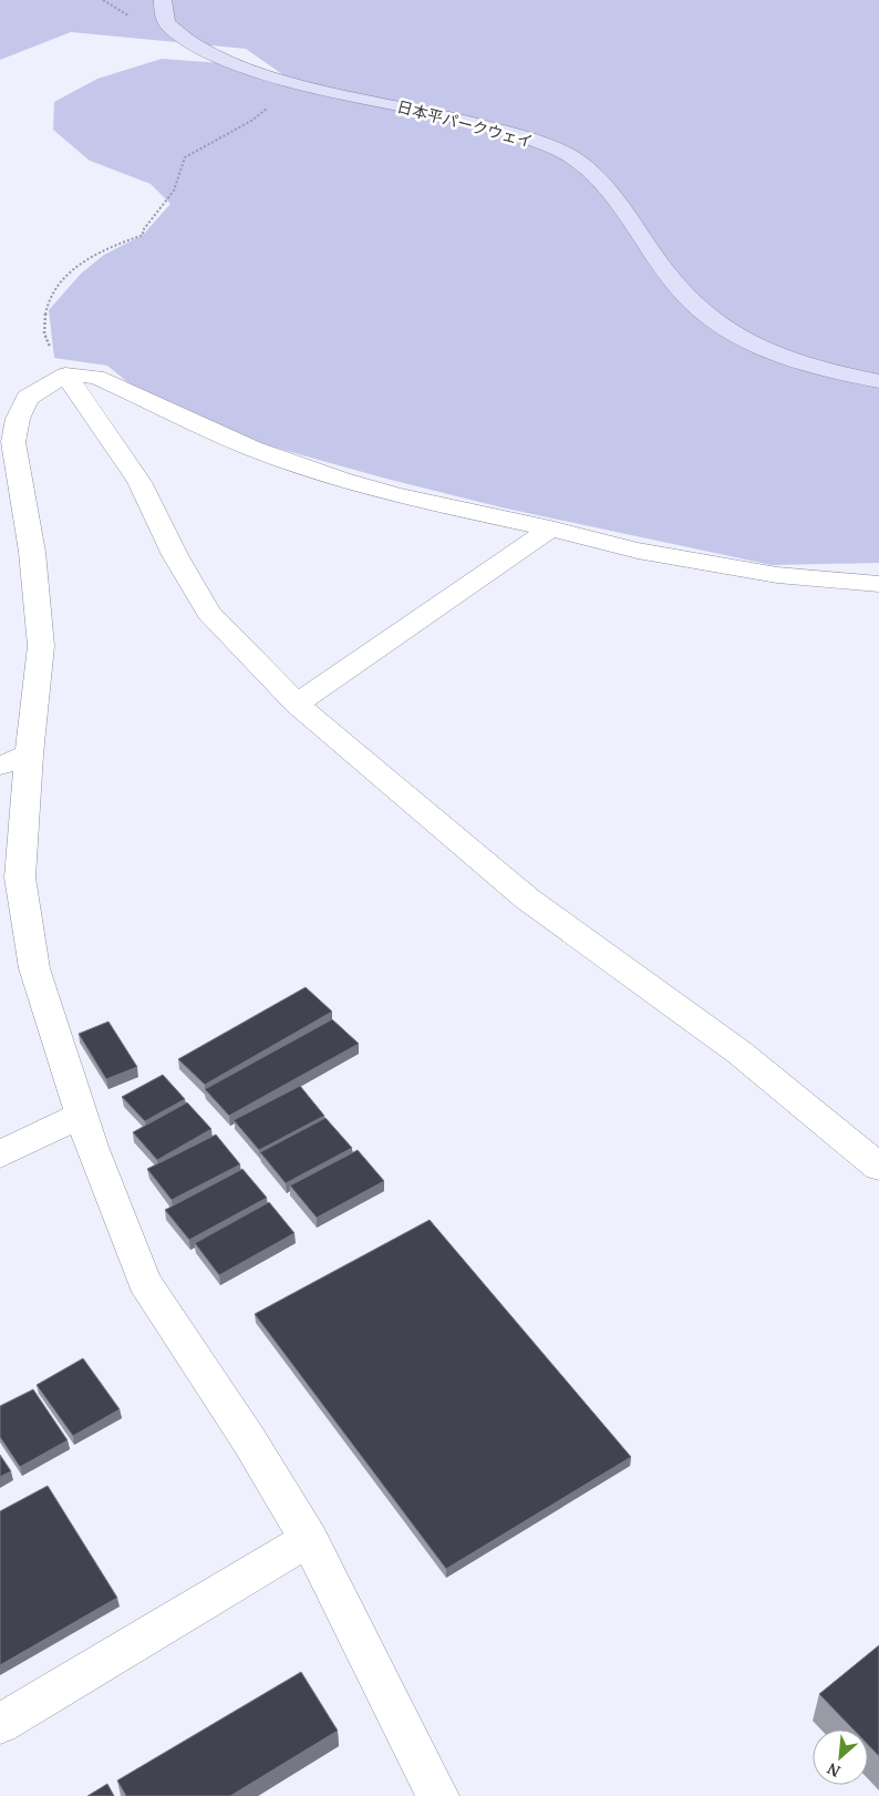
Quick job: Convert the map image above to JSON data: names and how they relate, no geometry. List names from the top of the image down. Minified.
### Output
{"streets":{"street":["日本平パークウェイ"]},"north":"bottom left"}
